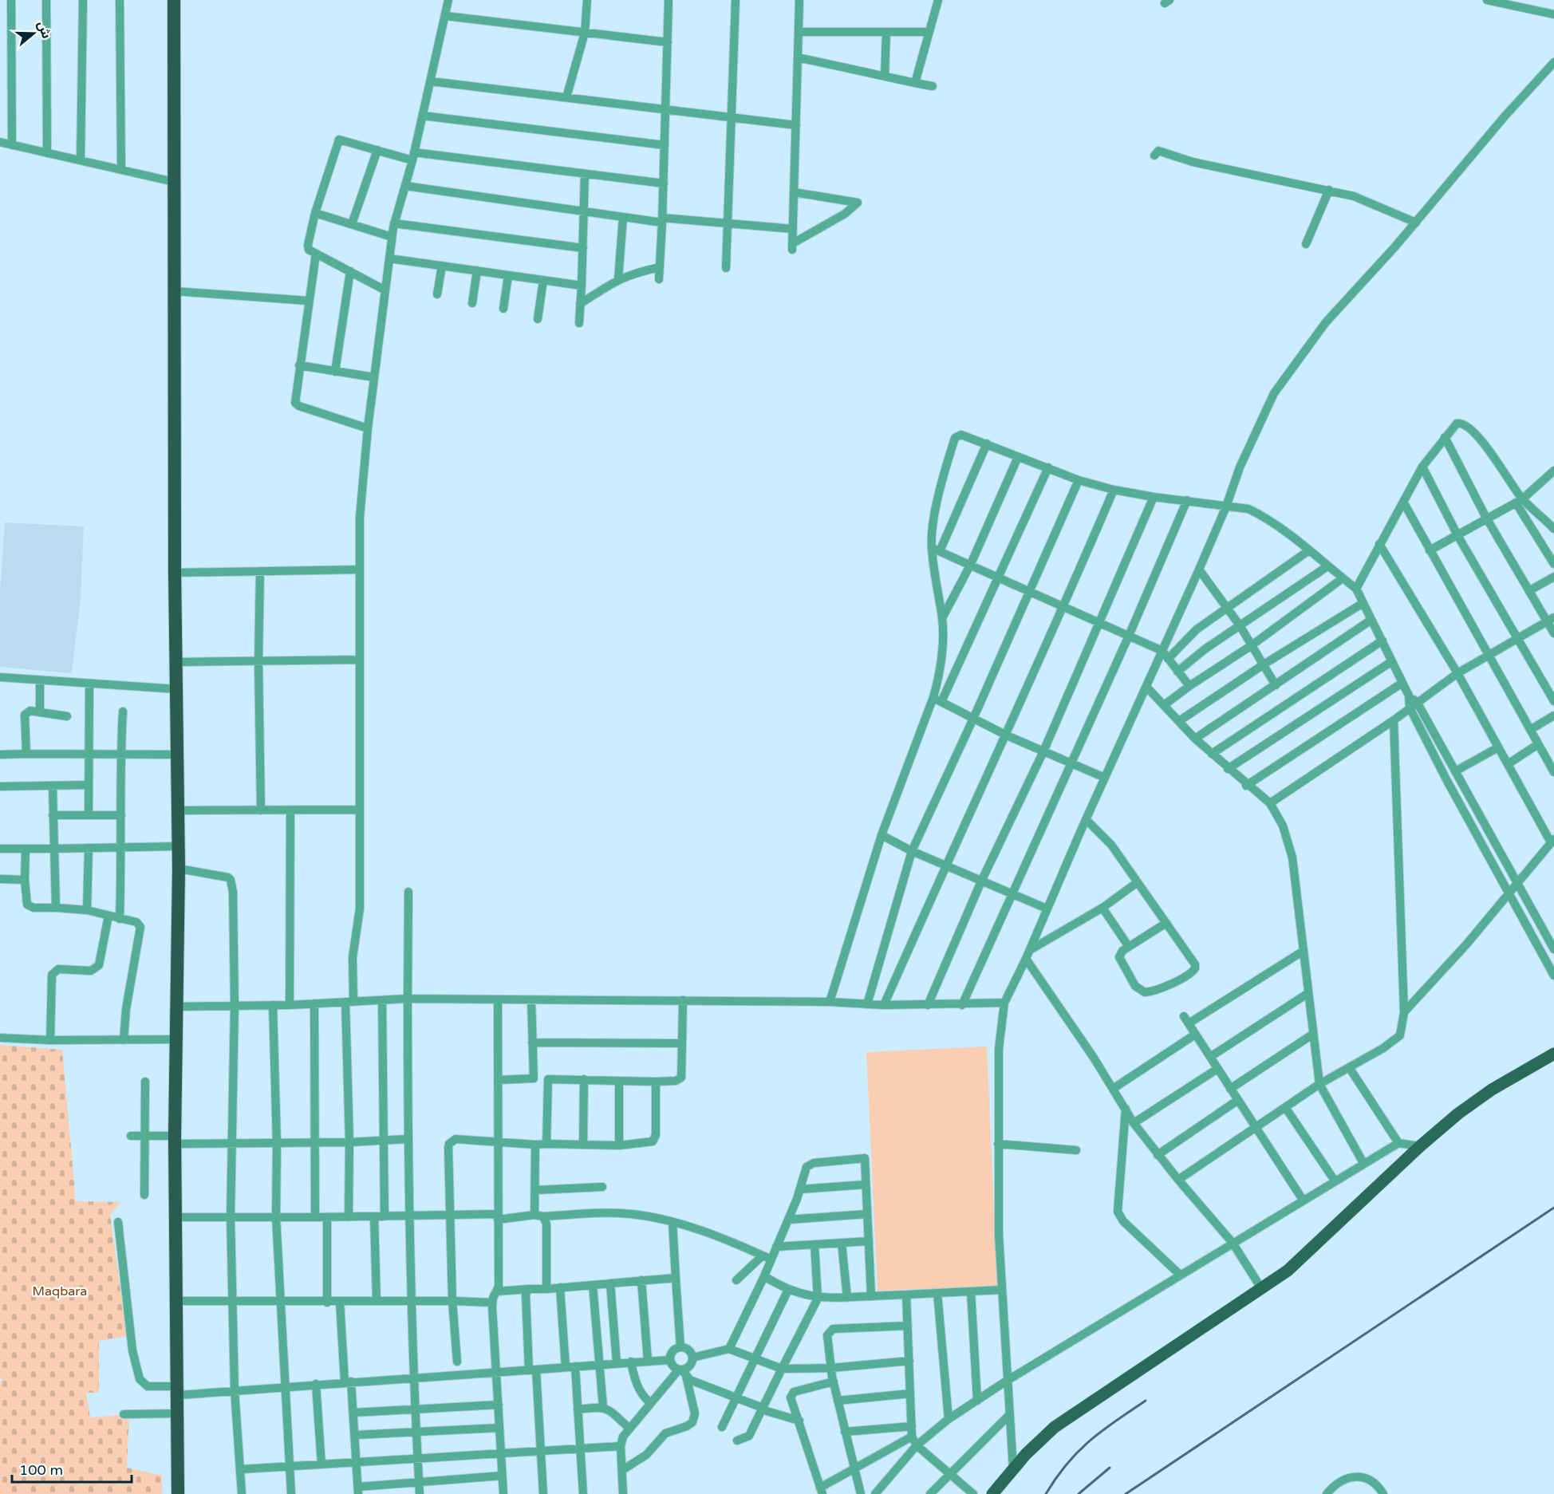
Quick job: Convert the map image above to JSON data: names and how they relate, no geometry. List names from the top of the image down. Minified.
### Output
{"parks":["Maqbara"],"scale_bar":"100 m","north":"right"}
